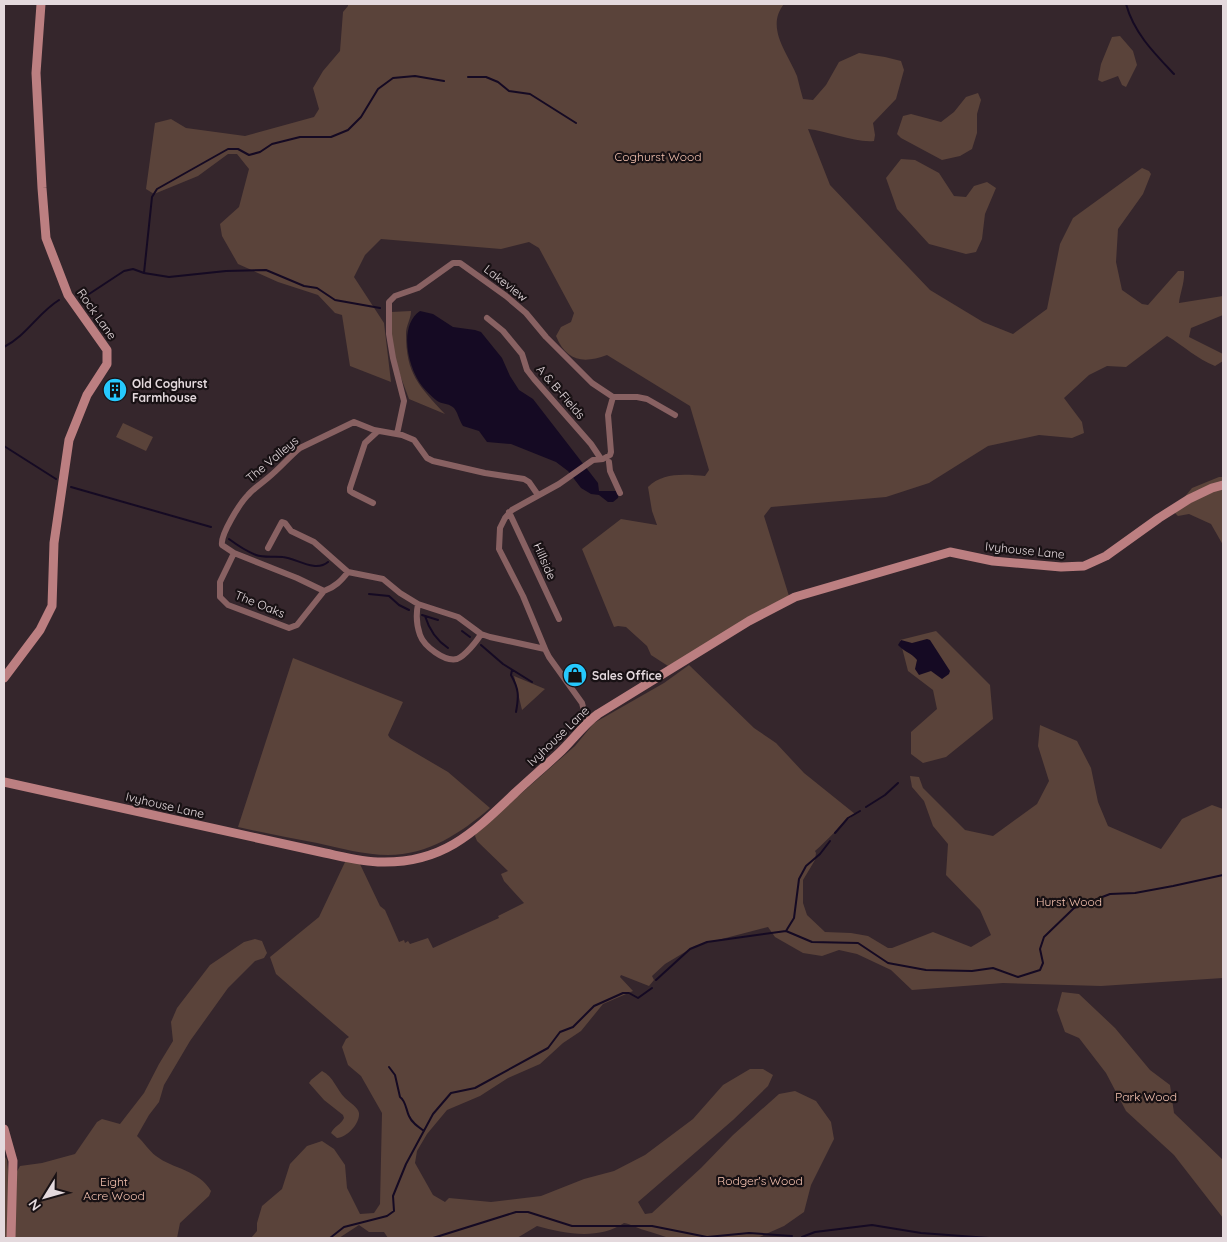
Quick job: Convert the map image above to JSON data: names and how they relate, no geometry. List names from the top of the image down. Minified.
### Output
{"streets":{"street":["Lakeview","Rock Lane","A & B-Fields","The Valleys","Ivyhouse Lane","Hillside","The Oaks"]},"crossings":[["Lakeview","The Valleys"],["The Valleys","The Oaks"]],"parks":["Coghurst Wood","Hurst Wood","Park Wood","Rodger's Wood","Eight Acre Wood"],"places":{"building":["Old Coghurst Farmhouse"],"shop":["Sales Office"]},"north":"bottom left"}
